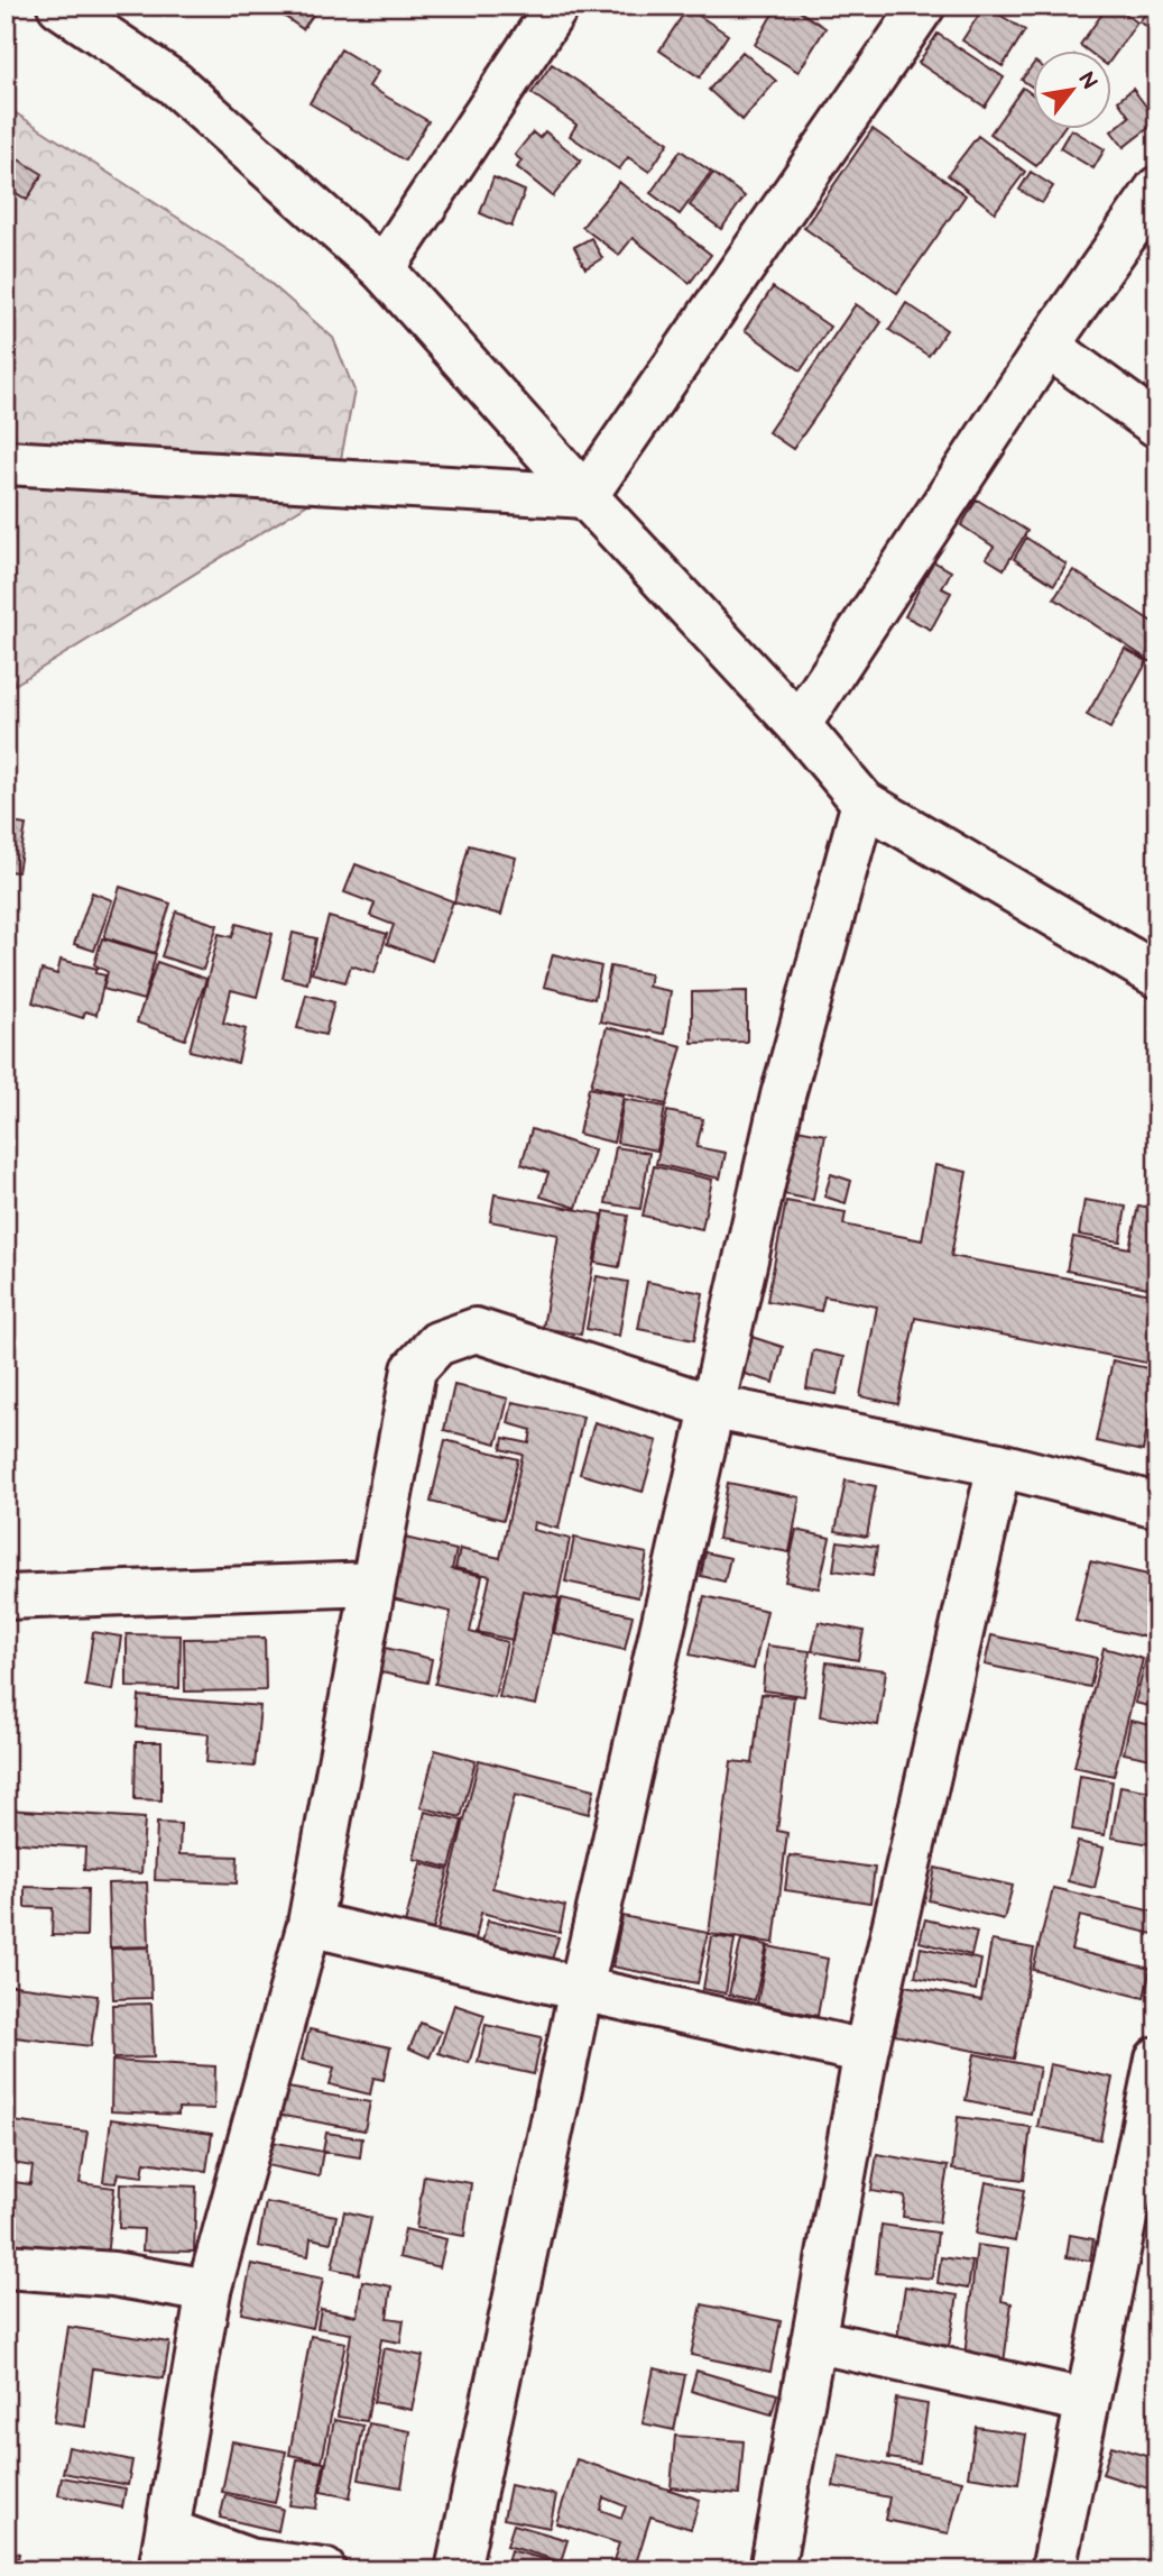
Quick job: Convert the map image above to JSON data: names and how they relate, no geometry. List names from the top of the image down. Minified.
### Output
{"north":"top right"}
